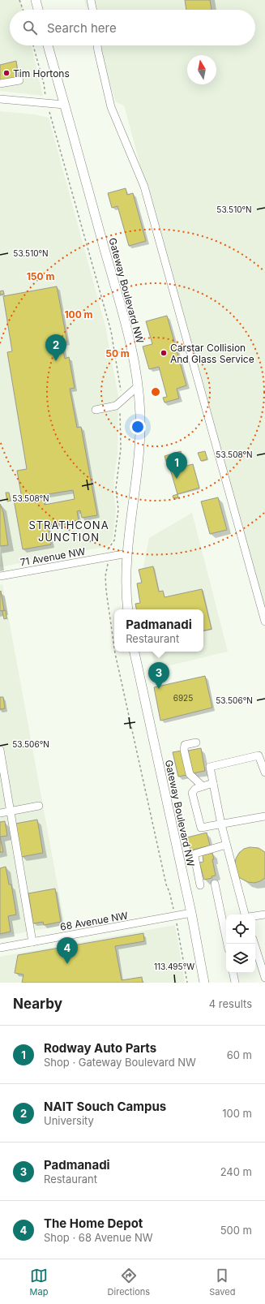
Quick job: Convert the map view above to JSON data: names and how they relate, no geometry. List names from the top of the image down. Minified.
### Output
{"streets":{"main road":["Gateway Boulevard NW"],"street":["71 Avenue NW","68 Avenue NW"]},"crossings":[["Gateway Boulevard NW","71 Avenue NW"],["Gateway Boulevard NW","68 Avenue NW"]],"districts":["STRATHCONA JUNCTION"],"places":["Tim Hortons","Carstar Collision And Glass Service"],"house_numbers":["6925"],"north":"top","page":{"search":"Search here","pins":["2","1","3","4"],"popup":["Padmanadi","Restaurant"],"heading":["Nearby","4 results"],"list":[{"mark":"1","name":"Rodway Auto Parts","note":"Shop · Gateway Boulevard NW","value":"60 m"},{"mark":"2","name":"NAIT Souch Campus","note":"University","value":"100 m"},{"mark":"3","name":"Padmanadi","note":"Restaurant","value":"240 m"},{"mark":"4","name":"The Home Depot","note":"Shop · 68 Avenue NW","value":"500 m"}],"nav":["Map","Directions","Saved"]},"coordinates":["53.510°N","53.508°N","53.506°N","113.495°W"],"rings":["150 m","100 m","50 m"]}
